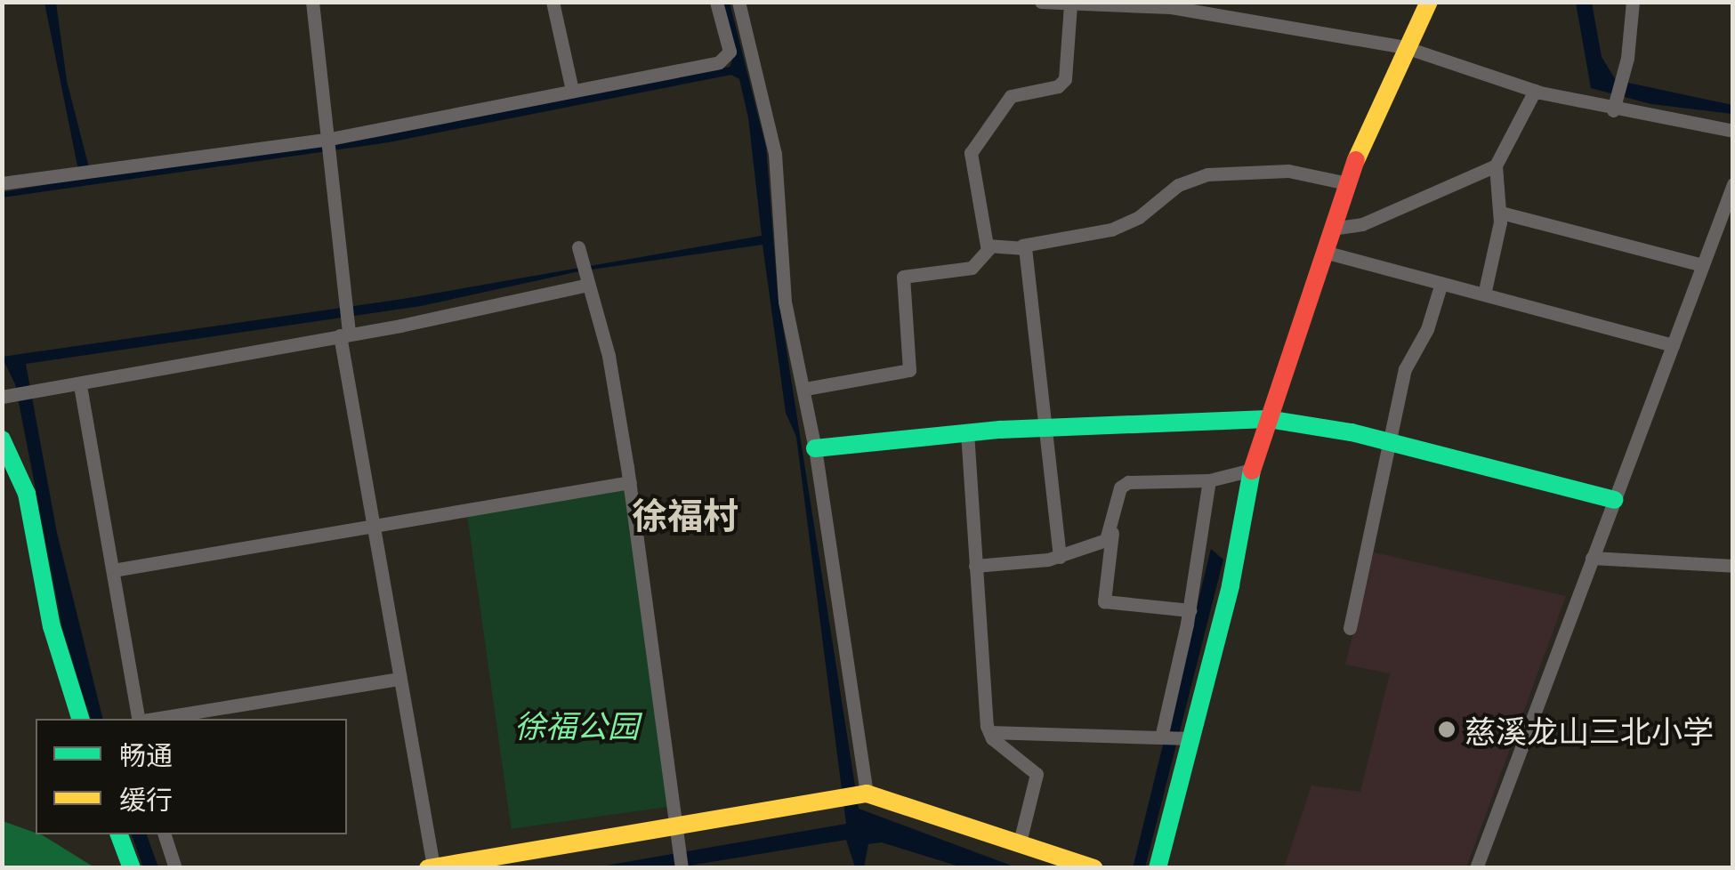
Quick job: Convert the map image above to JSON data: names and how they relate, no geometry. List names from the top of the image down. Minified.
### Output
{"districts":["徐福村"],"parks":["徐福公园"],"places":["慈溪龙山三北小学"],"legend":["畅通","缓行"]}
